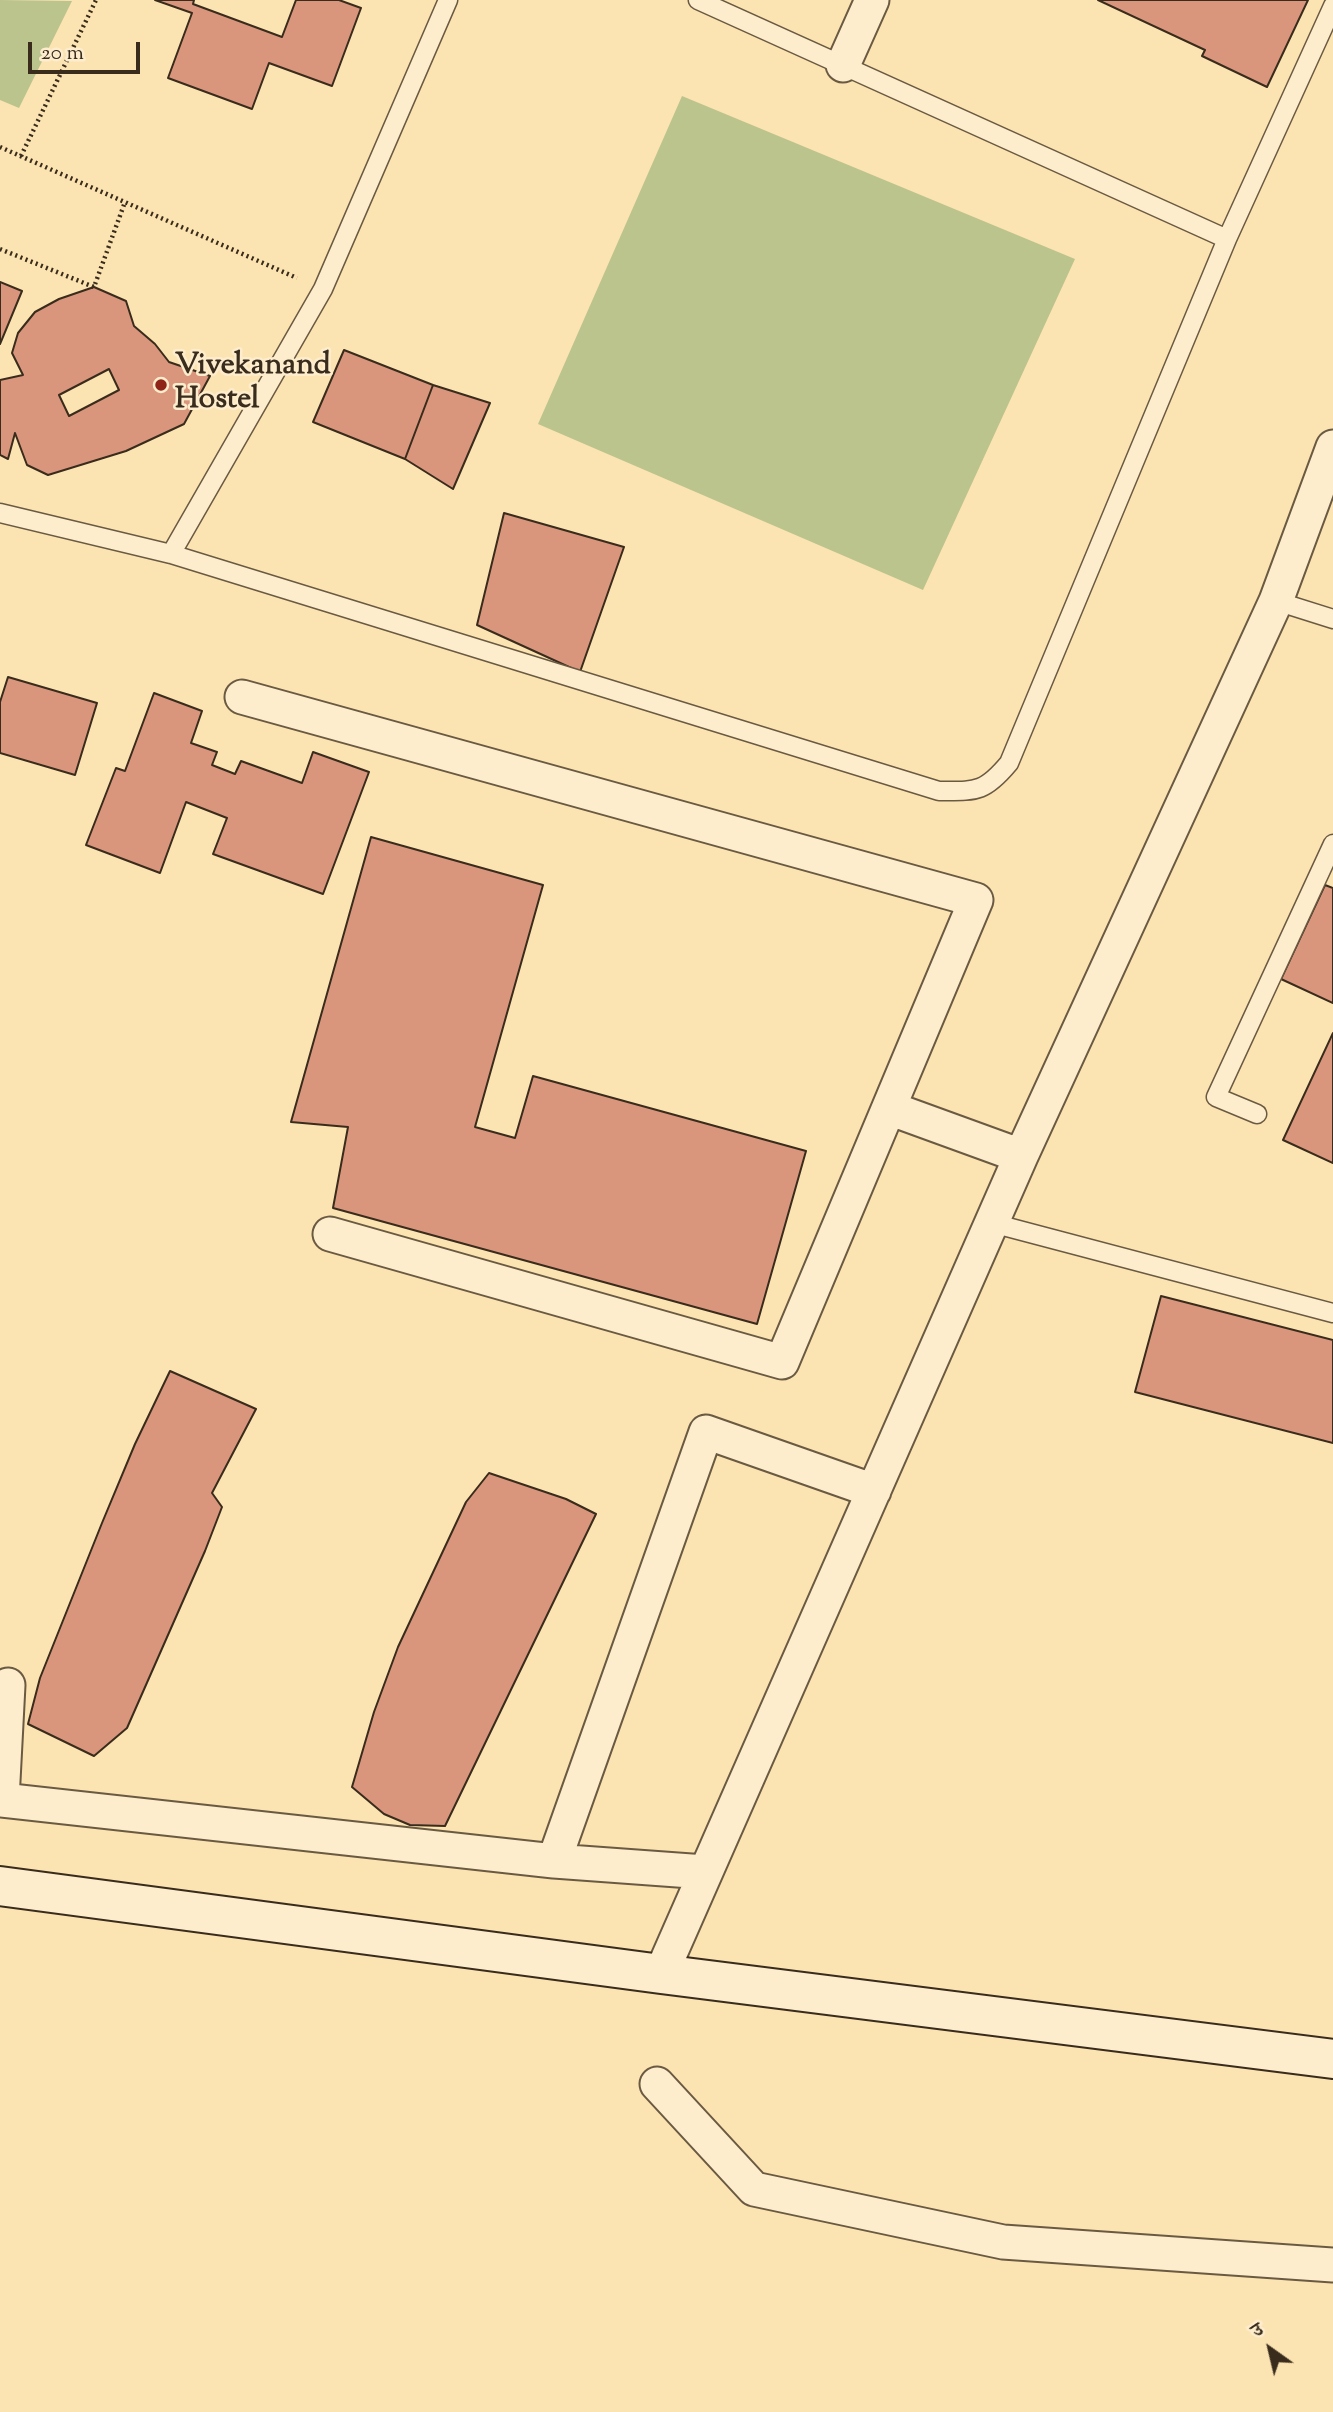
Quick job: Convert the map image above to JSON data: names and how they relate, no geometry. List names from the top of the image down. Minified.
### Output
{"places":["Vivekanand Hostel"],"scale_bar":"20 m","north":"top left"}
